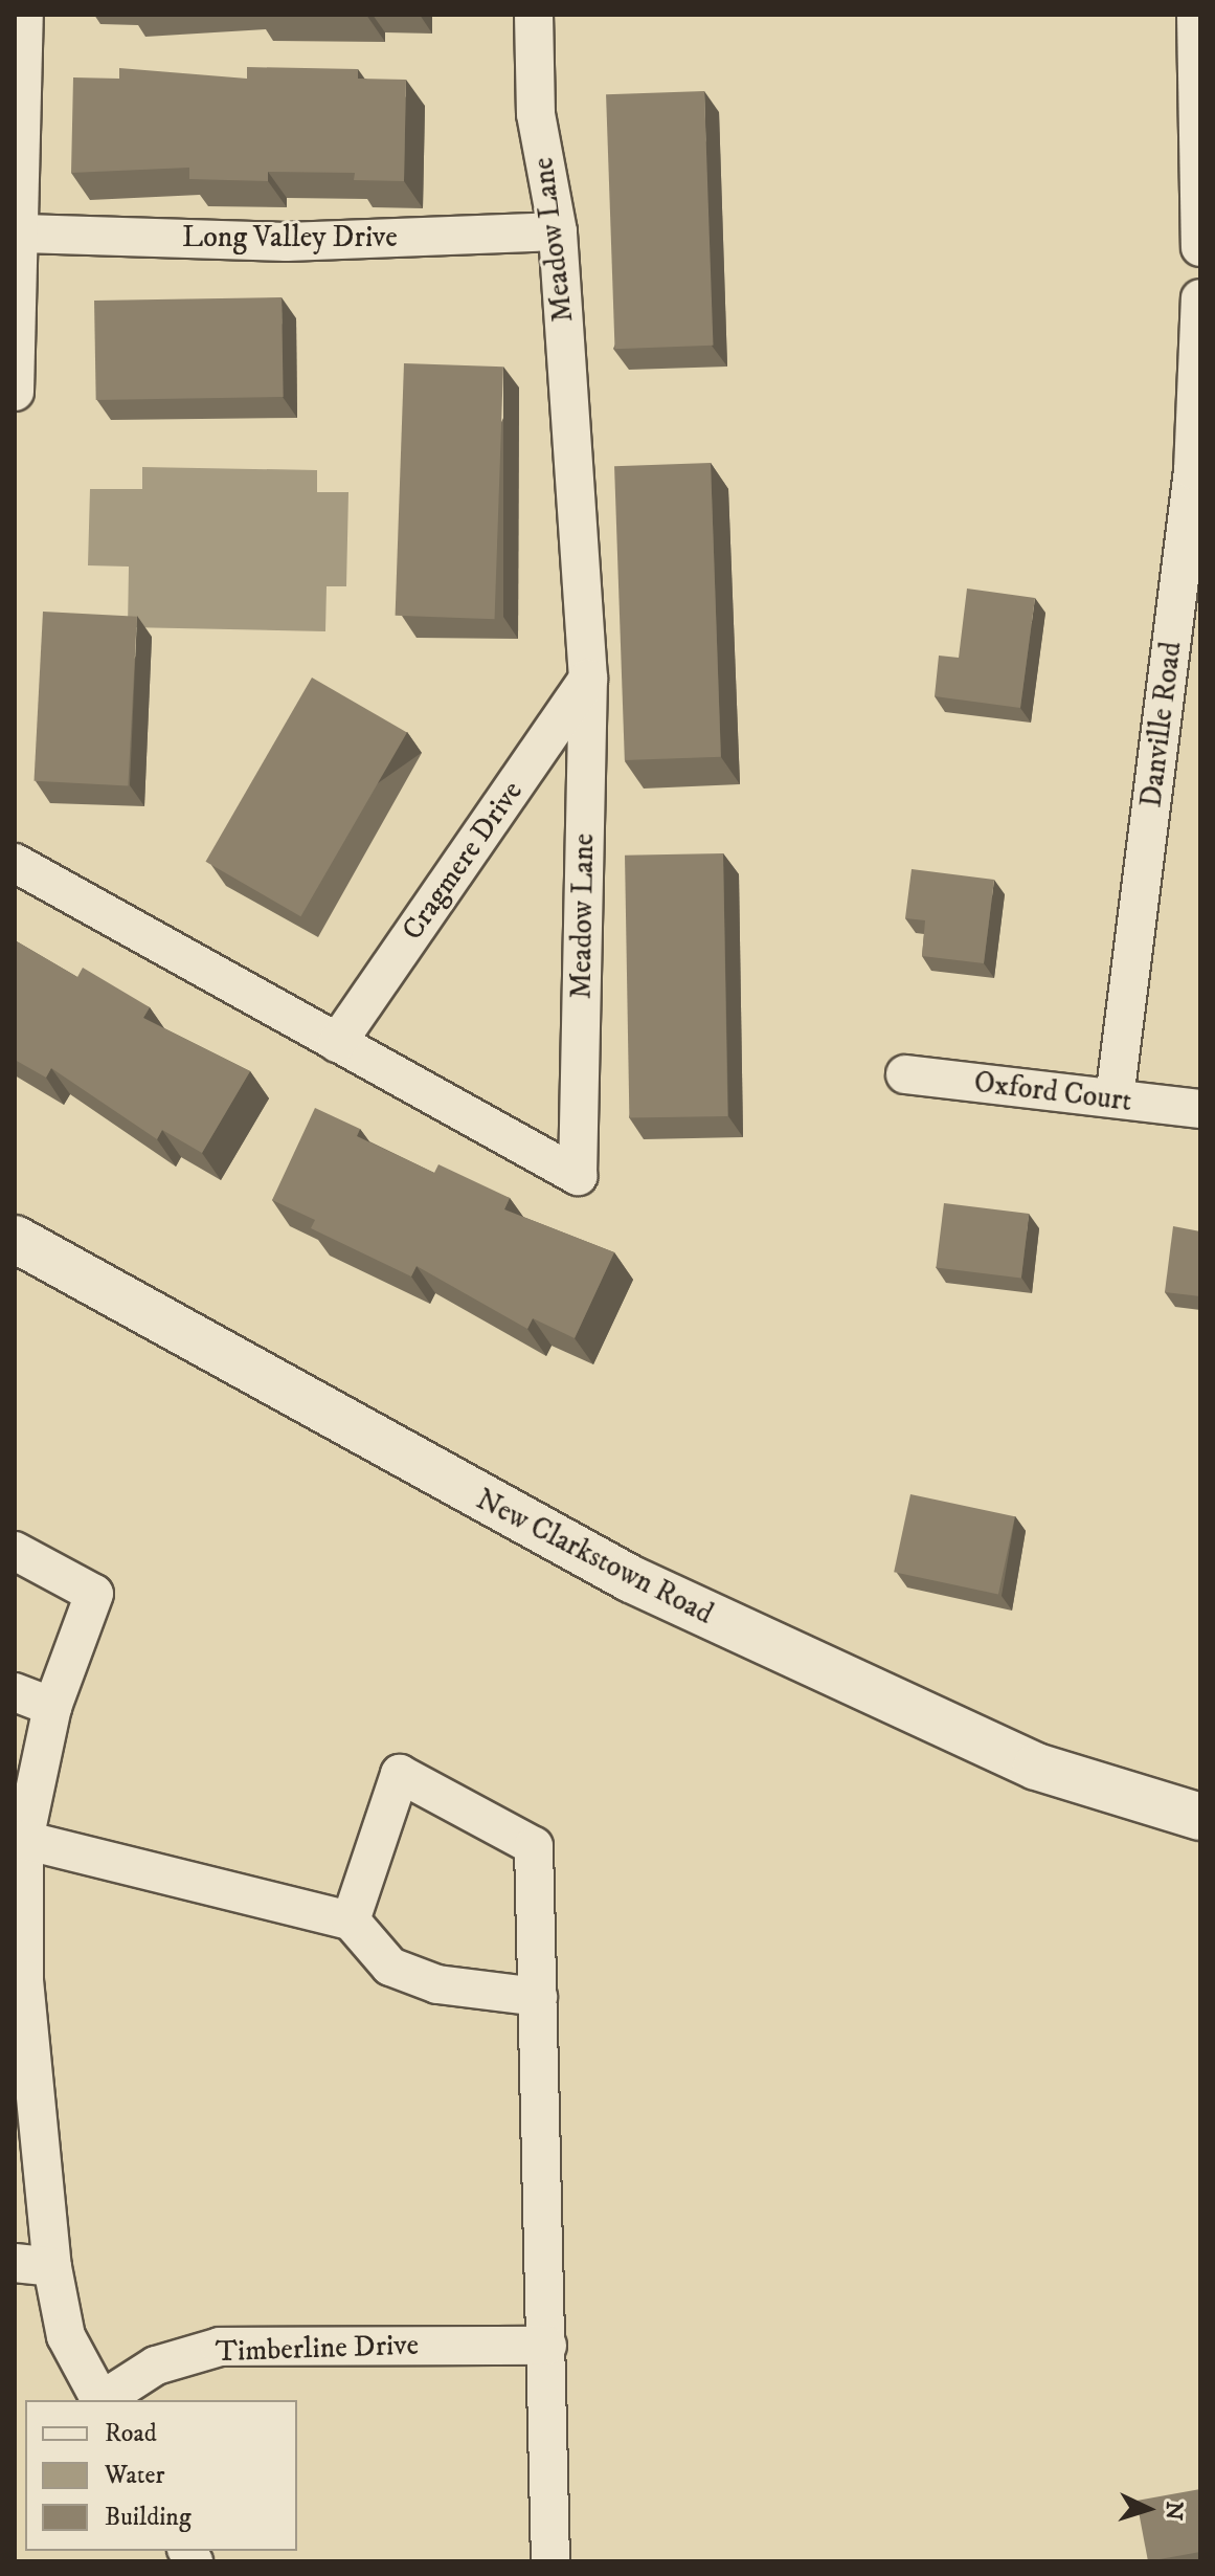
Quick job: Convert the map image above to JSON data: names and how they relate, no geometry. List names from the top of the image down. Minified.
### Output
{"streets":{"street":["Long Valley Drive","Meadow Lane","Danville Road","Cragmere Drive","Oxford Court","New Clarkstown Road","Timberline Drive"]},"crossings":[["Long Valley Drive","Meadow Lane"],["Meadow Lane","Cragmere Drive"],["Danville Road","Oxford Court"]],"legend":["Road","Water","Building"],"north":"right"}
